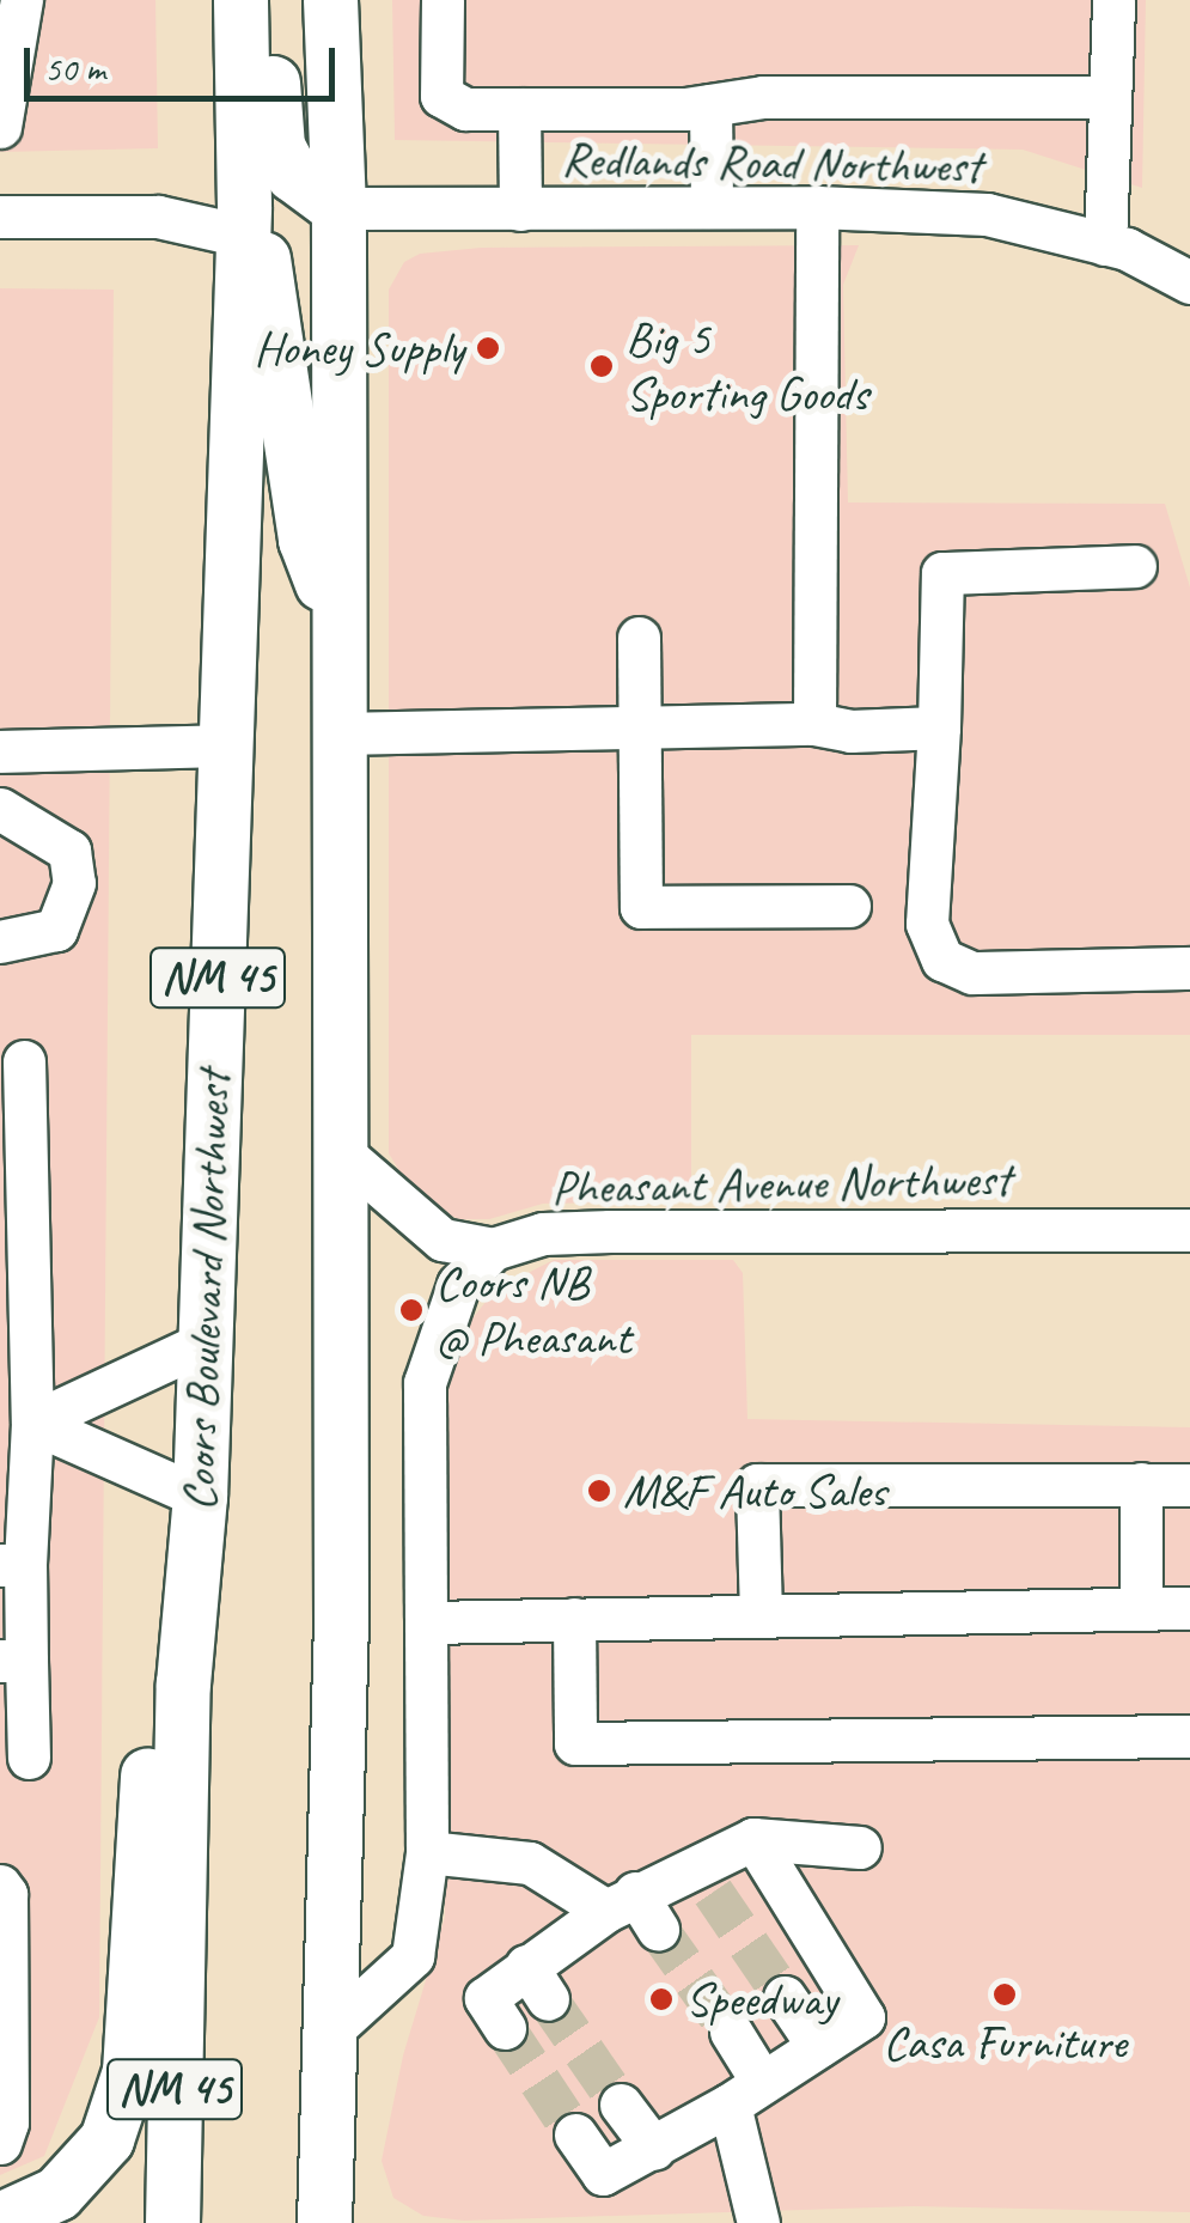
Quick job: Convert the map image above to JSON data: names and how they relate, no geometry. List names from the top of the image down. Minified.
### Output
{"streets":{"main road":["NM 45","Coors Boulevard Northwest"],"street":["Redlands Road Northwest","Pheasant Avenue Northwest"]},"crossings":[["Redlands Road Northwest","NM 45"],["NM 45","Pheasant Avenue Northwest"]],"places":["Honey Supply","Big 5 Sporting Goods","Coors NB @ Pheasant","M&F Auto Sales","Casa Furniture","Speedway"],"scale_bar":"50 m"}
